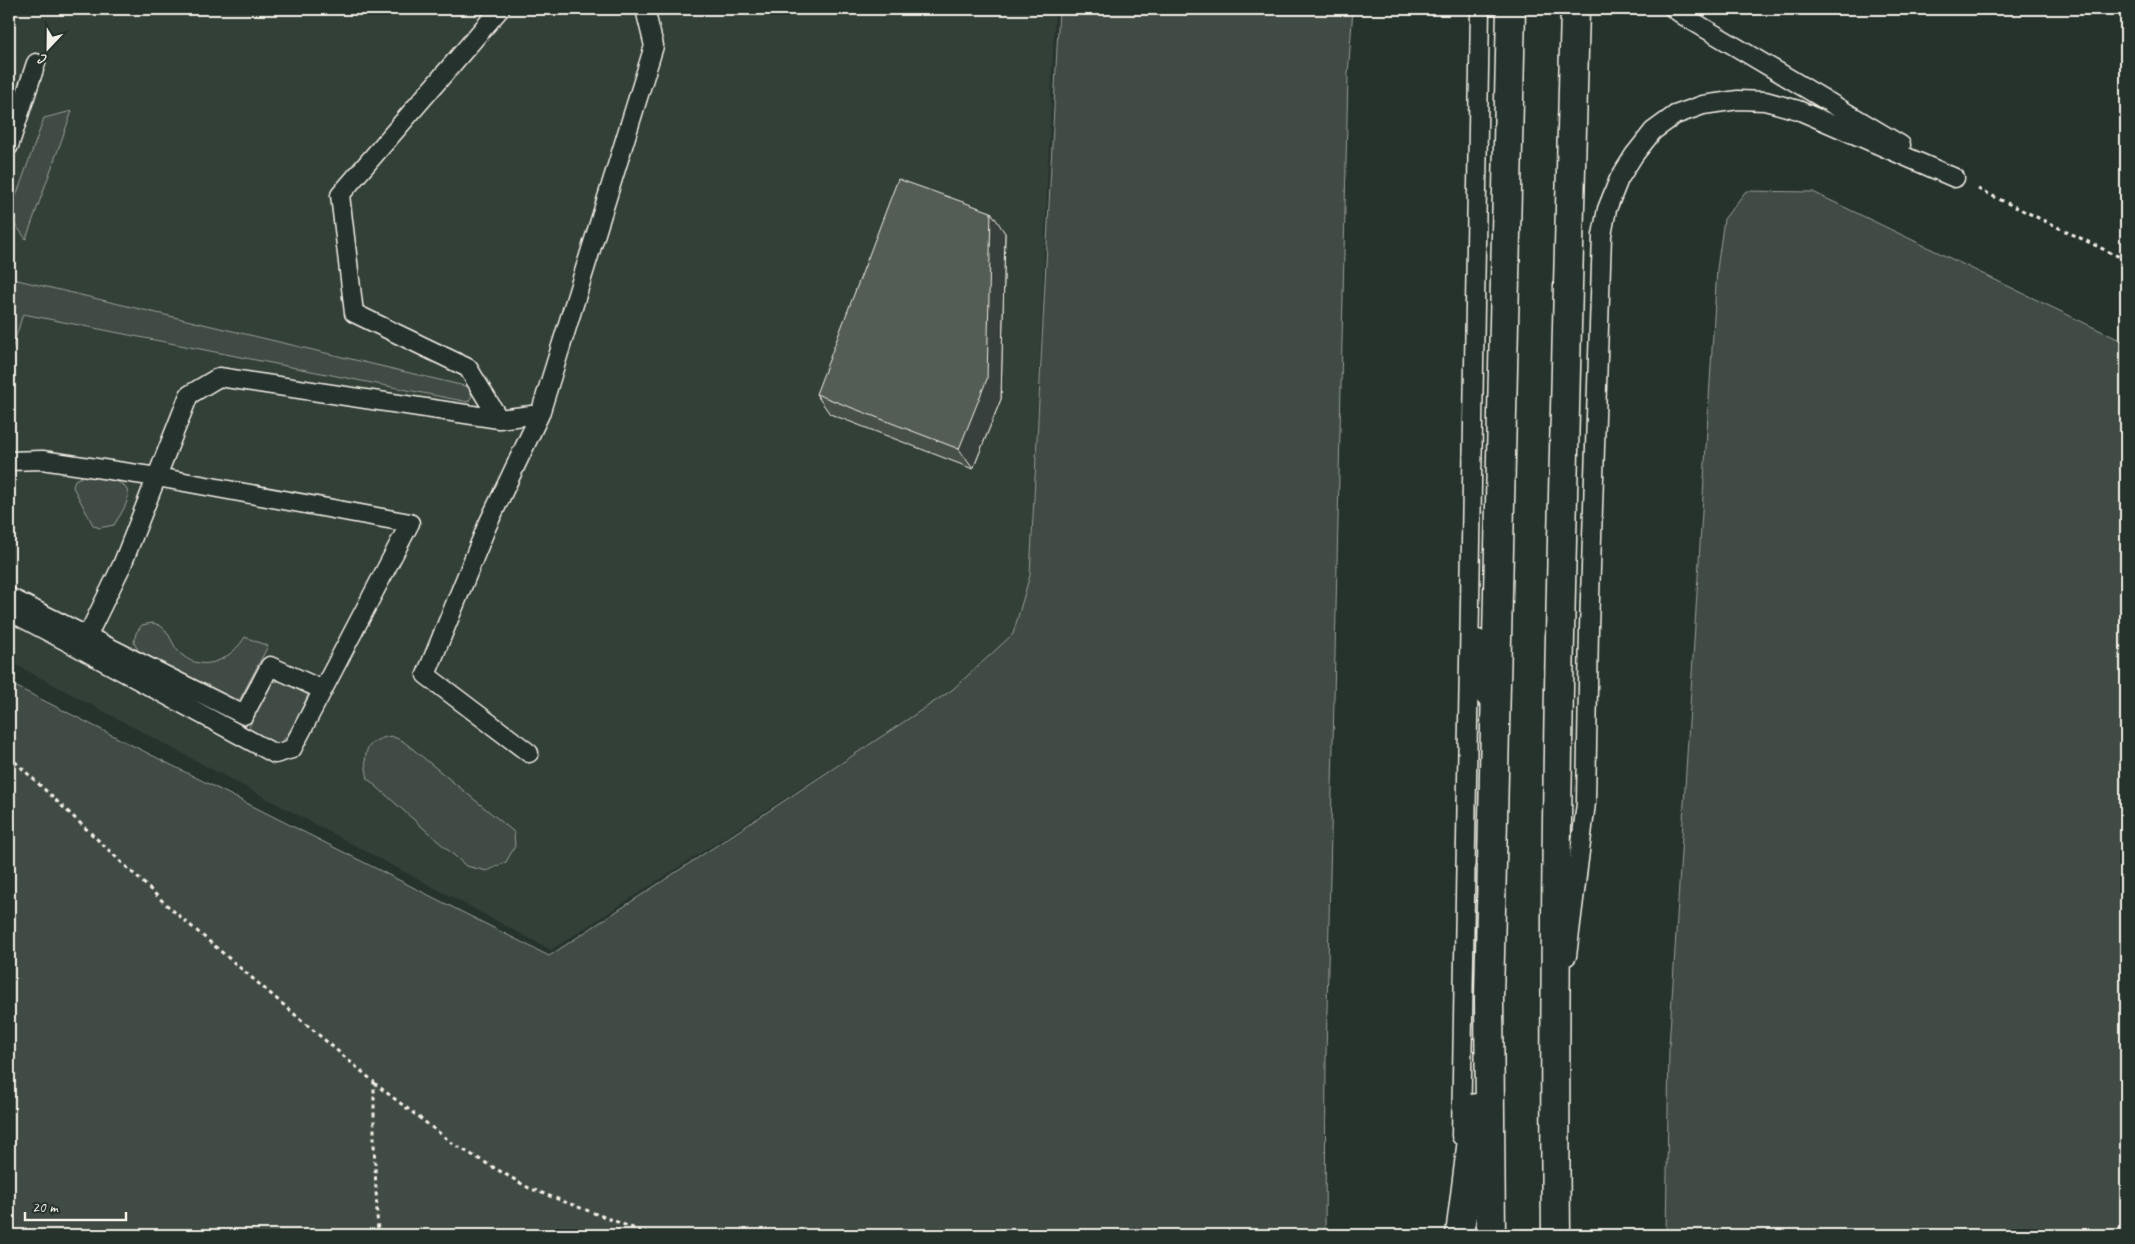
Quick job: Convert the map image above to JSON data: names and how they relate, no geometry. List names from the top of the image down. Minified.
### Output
{"scale_bar":"20 m","north":"bottom"}
